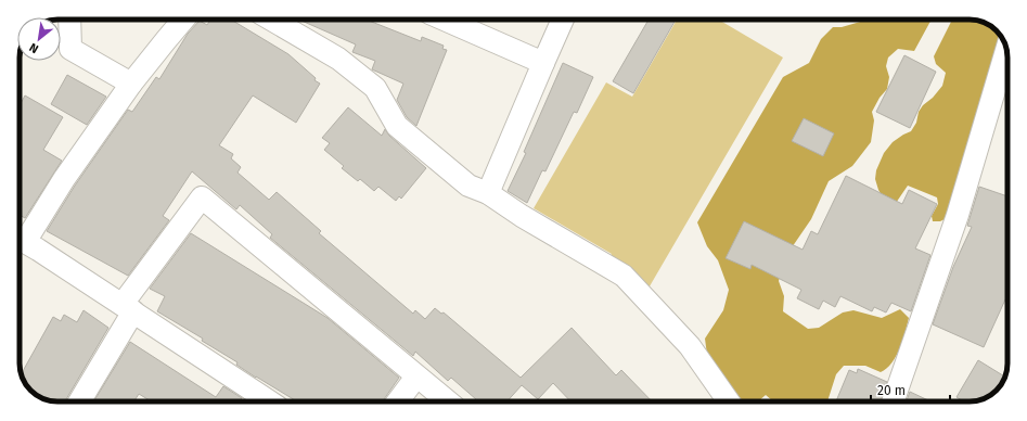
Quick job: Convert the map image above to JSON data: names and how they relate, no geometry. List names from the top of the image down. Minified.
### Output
{"scale_bar":"20 m","north":"bottom left"}
